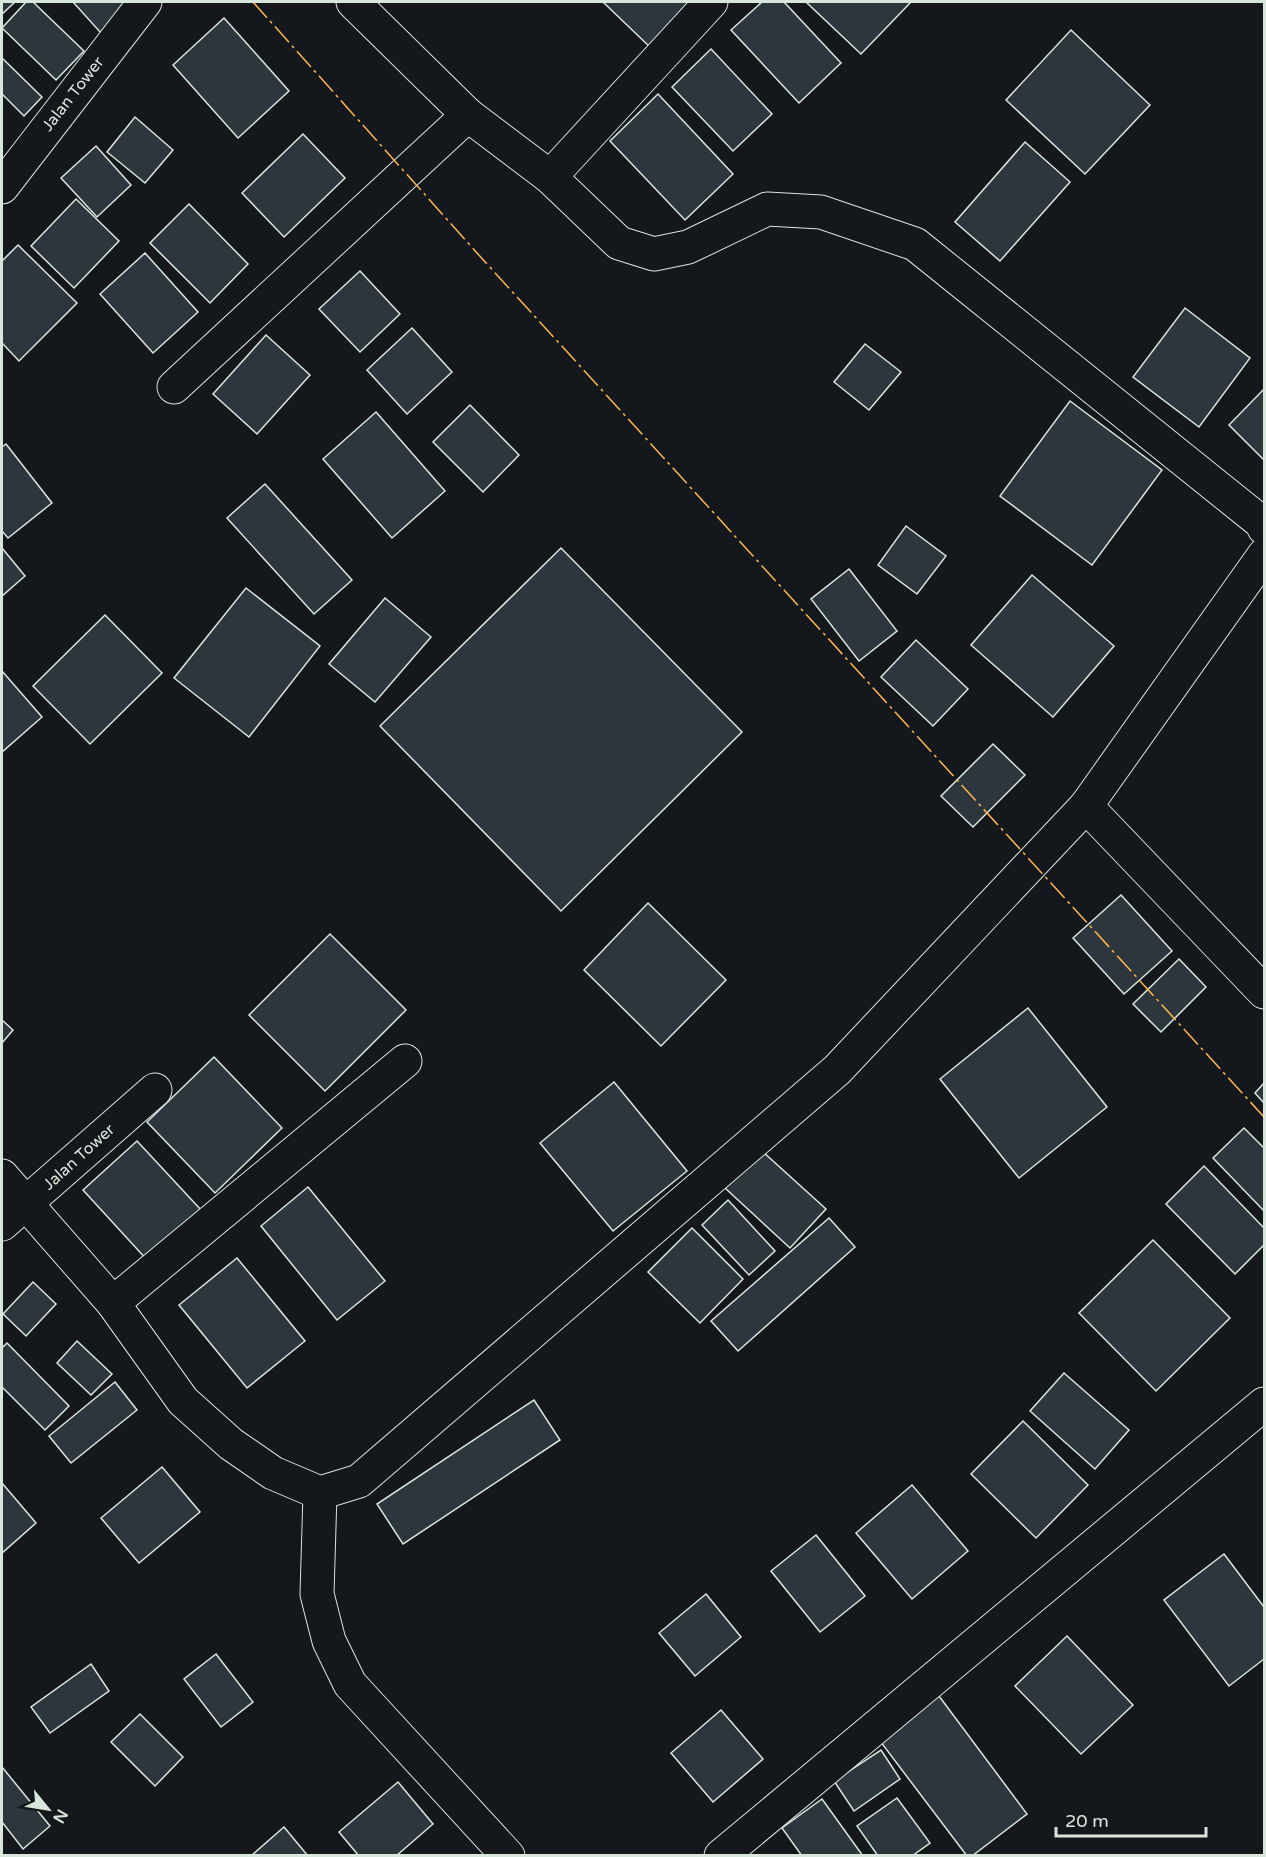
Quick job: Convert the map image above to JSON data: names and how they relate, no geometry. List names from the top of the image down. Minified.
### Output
{"streets":{"street":["Jalan Tower"]},"scale_bar":"20 m","north":"bottom right"}
